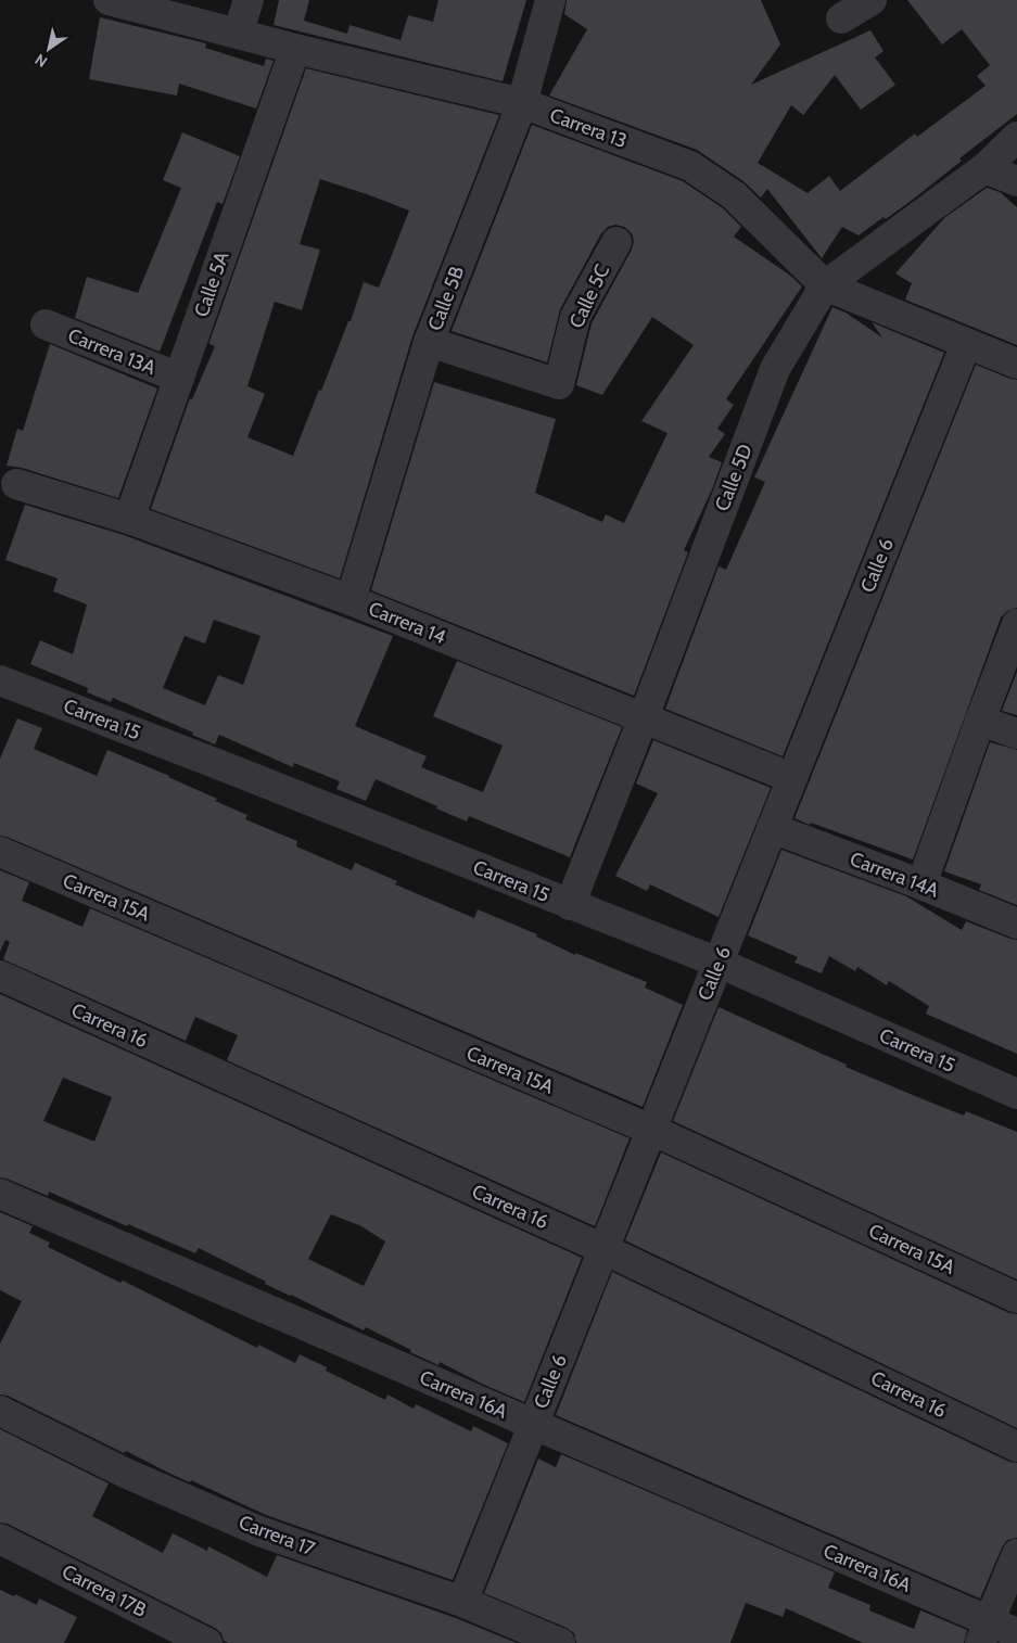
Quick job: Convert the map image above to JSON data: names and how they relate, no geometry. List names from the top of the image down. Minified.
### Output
{"streets":{"street":["Carrera 13","Calle 5A","Calle 5C","Calle 5B","Carrera 13A","Calle 5D","Calle 6","Carrera 14","Carrera 15","Carrera 14A","Carrera 15A","Carrera 16","Carrera 16A","Carrera 17","Carrera 17B"]},"crossings":[["Carrera 13","Calle 5A"],["Carrera 13","Calle 5B"],["Carrera 13","Calle 5D"],["Carrera 13","Calle 6"],["Calle 5A","Carrera 13A"],["Calle 5A","Carrera 14"],["Calle 5C","Calle 5B"],["Calle 5B","Carrera 14"],["Calle 5D","Carrera 14"],["Calle 5D","Carrera 15"],["Calle 6","Carrera 14"],["Calle 6","Carrera 15"],["Calle 6","Carrera 14A"],["Calle 6","Carrera 15A"],["Calle 6","Carrera 16"],["Calle 6","Carrera 16A"],["Calle 6","Carrera 17"]],"north":"bottom left"}
